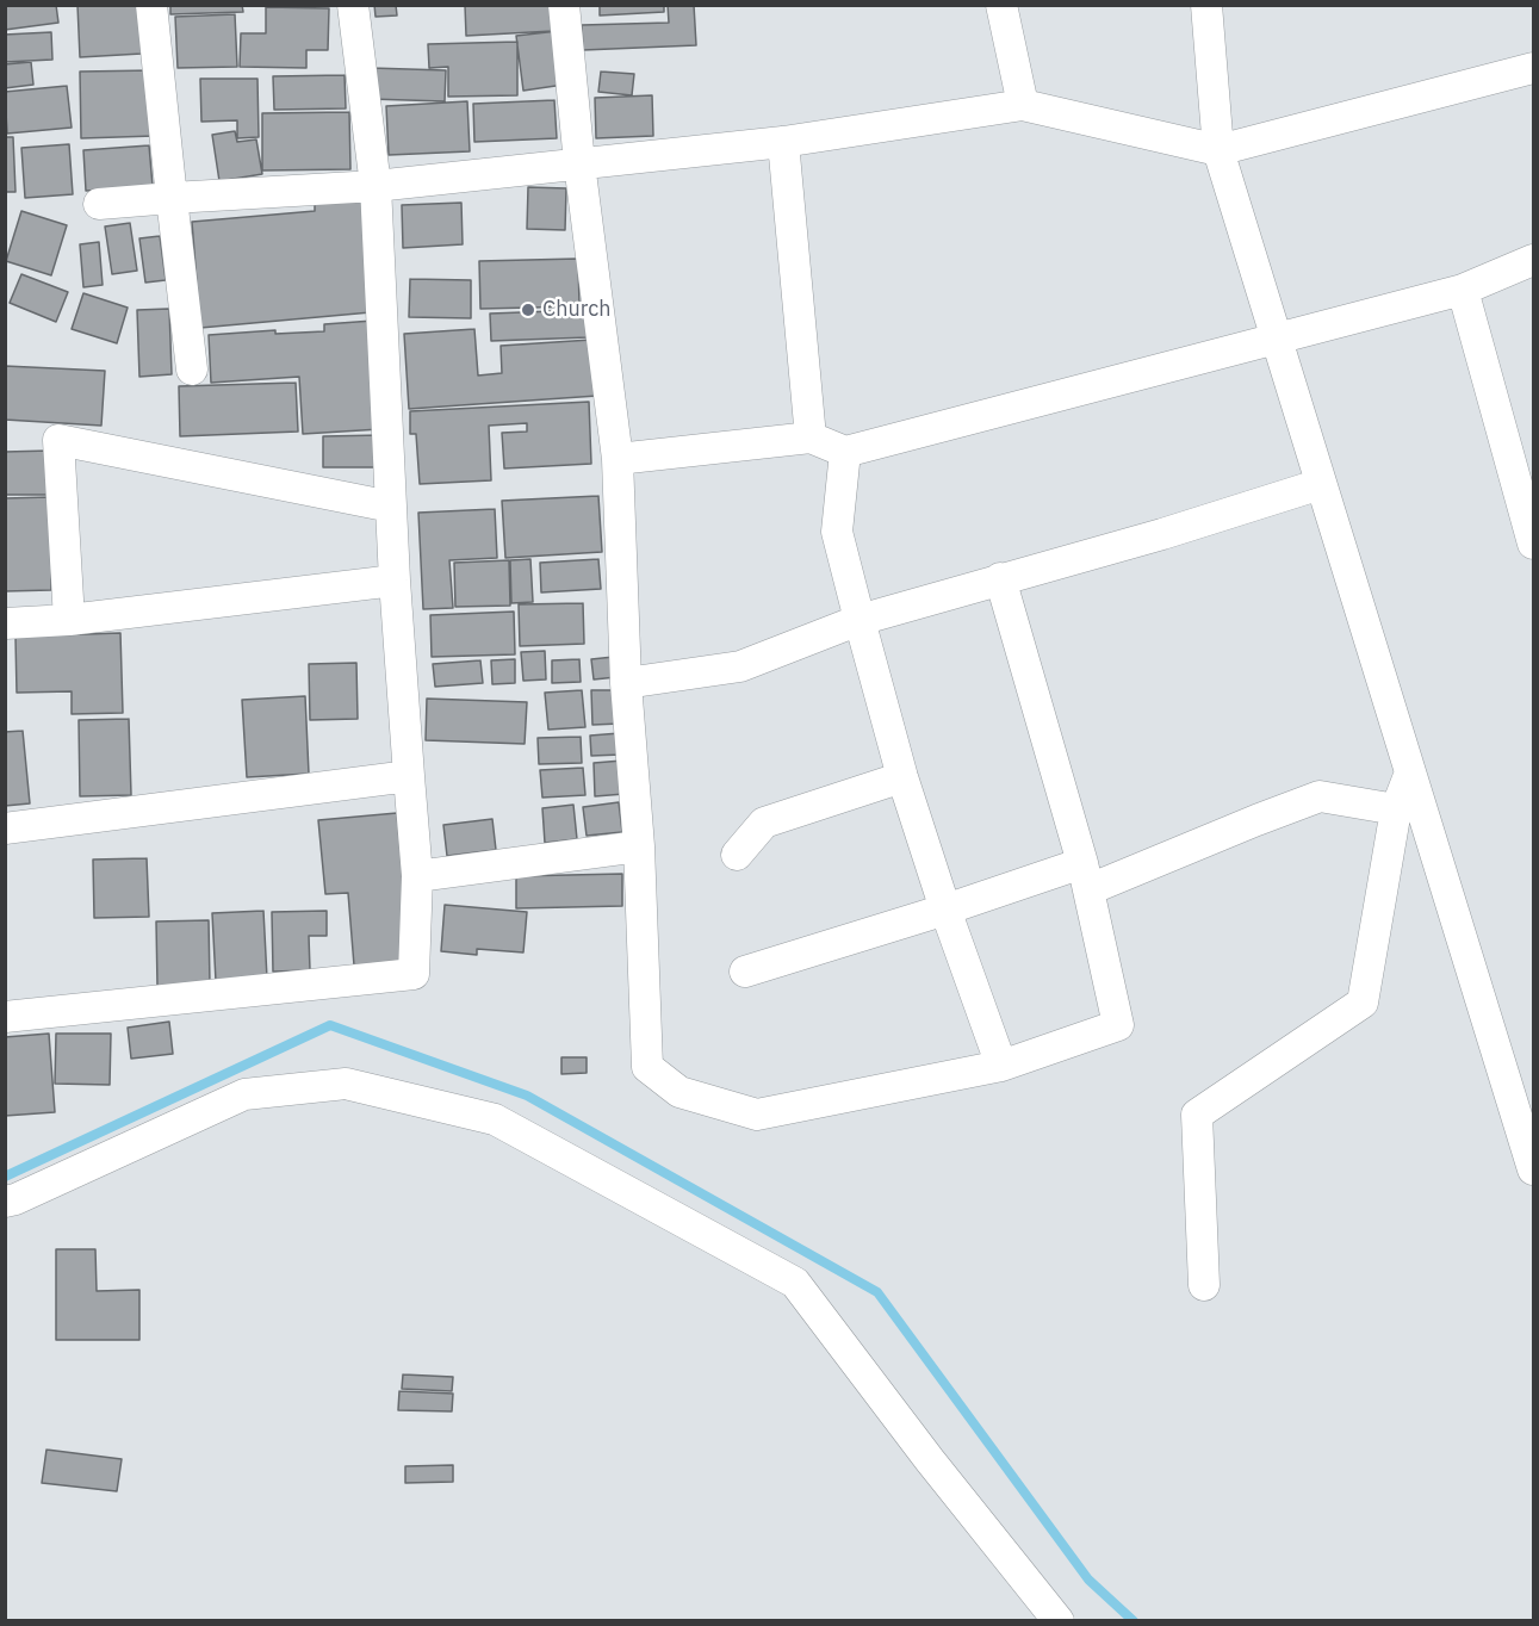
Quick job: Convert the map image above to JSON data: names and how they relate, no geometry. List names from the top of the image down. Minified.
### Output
{"places":["Church"]}
